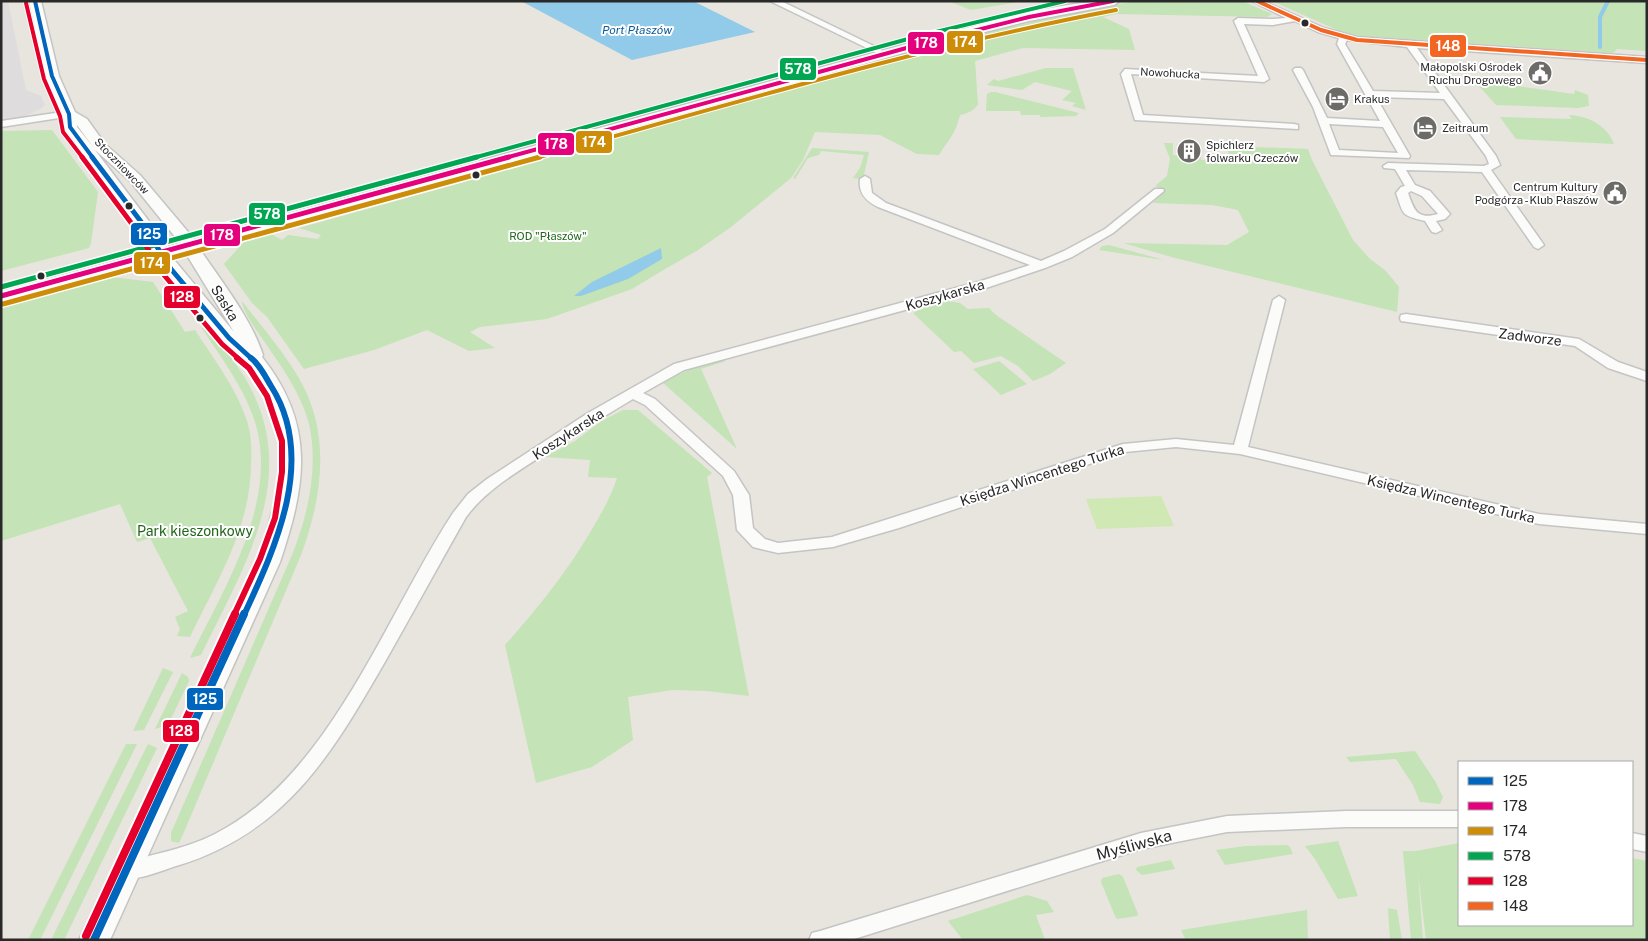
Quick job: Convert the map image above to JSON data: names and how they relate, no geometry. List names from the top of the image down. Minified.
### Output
{"streets":{"main road":["Stoczniowców","Saska"],"street":["Nowohucka","Koszykarska","Zadworze","Księdza Wincentego Turka","Myśliwska"]},"crossings":[["Stoczniowców","Saska"],["Koszykarska","Saska"],["Koszykarska","Księdza Wincentego Turka"]],"water":["Port Płaszów"],"parks":["ROD \"Płaszów\"","Park kieszonkowy"],"places":{"public building":["Małopolski Ośrodek Ruchu Drogowego","Centrum Kultury Podgórza - Klub Płaszów"],"hotel":["Krakus","Zeitraum"],"building":["Spichlerz folwarku Czeczów"]},"lines":["transit line 125","transit line 178","transit line 578","transit line 148","transit line 128","transit line 174"],"legend":["125","178","174","578","128","148"]}
